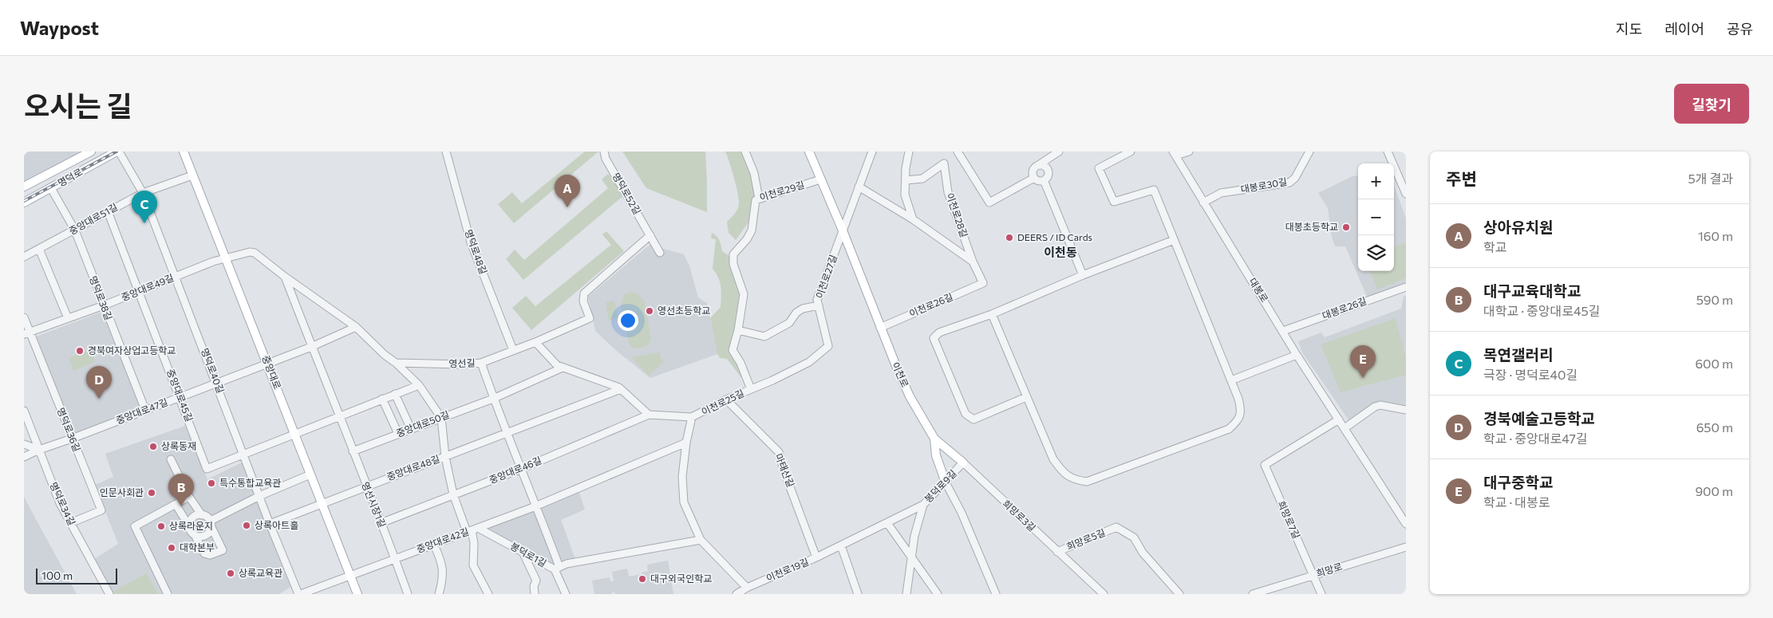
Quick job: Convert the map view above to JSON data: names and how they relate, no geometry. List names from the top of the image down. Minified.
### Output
{"streets":{"main road":["명덕로","중앙대로","이천로","희망로3길"],"street":["대봉로30길","이천로29길","명덕로52길","이천로28길","중앙대로51길","명덕로48길","이천로27길","중앙대로49길","대봉로","명덕로38길","이천로26길","대봉로26길","영선길","명덕로40길","중앙대로45길","이천로25길","중앙대로47길","중앙대로50길","명덕로36길","중앙대로48길","중앙대로46길","마태산길","봉덕로9길","명덕로34길","영선시장1길","희망로7길","희망로5길","중앙대로42길","봉덕로1길","이천로19길","희망로"]},"crossings":[["명덕로","명덕로38길"],["명덕로","명덕로40길"],["대봉로30길","대봉로"],["이천로29길","이천로"],["이천로29길","이천로25길"],["명덕로52길","영선길"],["이천로28길","이천로26길"],["중앙대로51길","명덕로38길"],["중앙대로51길","명덕로40길"],["중앙대로51길","중앙대로"],["중앙대로51길","중앙대로45길"],["명덕로48길","영선길"],["이천로27길","이천로"],["이천로27길","이천로25길"],["중앙대로49길","명덕로38길"],["중앙대로49길","명덕로40길"],["중앙대로49길","중앙대로"],["중앙대로49길","중앙대로45길"],["중앙대로49길","명덕로36길"],["중앙대로49길","영선시장1길"],["대봉로","대봉로26길"],["대봉로","희망로7길"],["명덕로38길","중앙대로47길"],["이천로26길","이천로"],["명덕로40길","중앙대로45길"],["명덕로40길","중앙대로47길"],["명덕로40길","중앙대로48길"],["명덕로40길","중앙대로42길"],["중앙대로","중앙대로45길"],["중앙대로","중앙대로47길"],["중앙대로","중앙대로48길"],["중앙대로","중앙대로42길"],["이천로","봉덕로9길"],["이천로","희망로3길"],["중앙대로45길","중앙대로47길"],["중앙대로45길","영선시장1길"],["이천로25길","중앙대로46길"],["이천로25길","마태산길"],["중앙대로47길","명덕로36길"],["중앙대로47길","명덕로34길"],["중앙대로50길","영선시장1길"],["명덕로36길","명덕로34길"],["중앙대로48길","영선시장1길"],["중앙대로46길","영선시장1길"],["마태산길","이천로19길"],["봉덕로9길","희망로3길"],["봉덕로9길","이천로19길"],["영선시장1길","중앙대로42길"],["희망로3길","희망로5길"],["희망로7길","희망로"],["중앙대로42길","봉덕로1길"]],"districts":["이천동"],"places":["대봉초등학교","DEERS / ID Cards","영선초등학교","경북여자상업고등학교","상록동재","특수통합교육관","인문사회관","상록아트홀","상록라운지","대학본부","상록교육관","대구외국인학교"],"scale_bar":"100 m","page":{"header":"Waypost","nav":["지도","레이어","공유"],"title":"오시는 길","buttons":"길찾기","heading":["주변","5개 결과"],"map_buttons":["+","−"],"pins":["A","C","E","D","B"],"list":[{"mark":"A","name":"상아유치원","note":"학교","value":"160 m"},{"mark":"B","name":"대구교육대학교","note":"대학교 · 중앙대로45길","value":"590 m"},{"mark":"C","name":"목연갤러리","note":"극장 · 명덕로40길","value":"600 m"},{"mark":"D","name":"경북예술고등학교","note":"학교 · 중앙대로47길","value":"650 m"},{"mark":"E","name":"대구중학교","note":"학교 · 대봉로","value":"900 m"}],"scale":"100 m"}}
